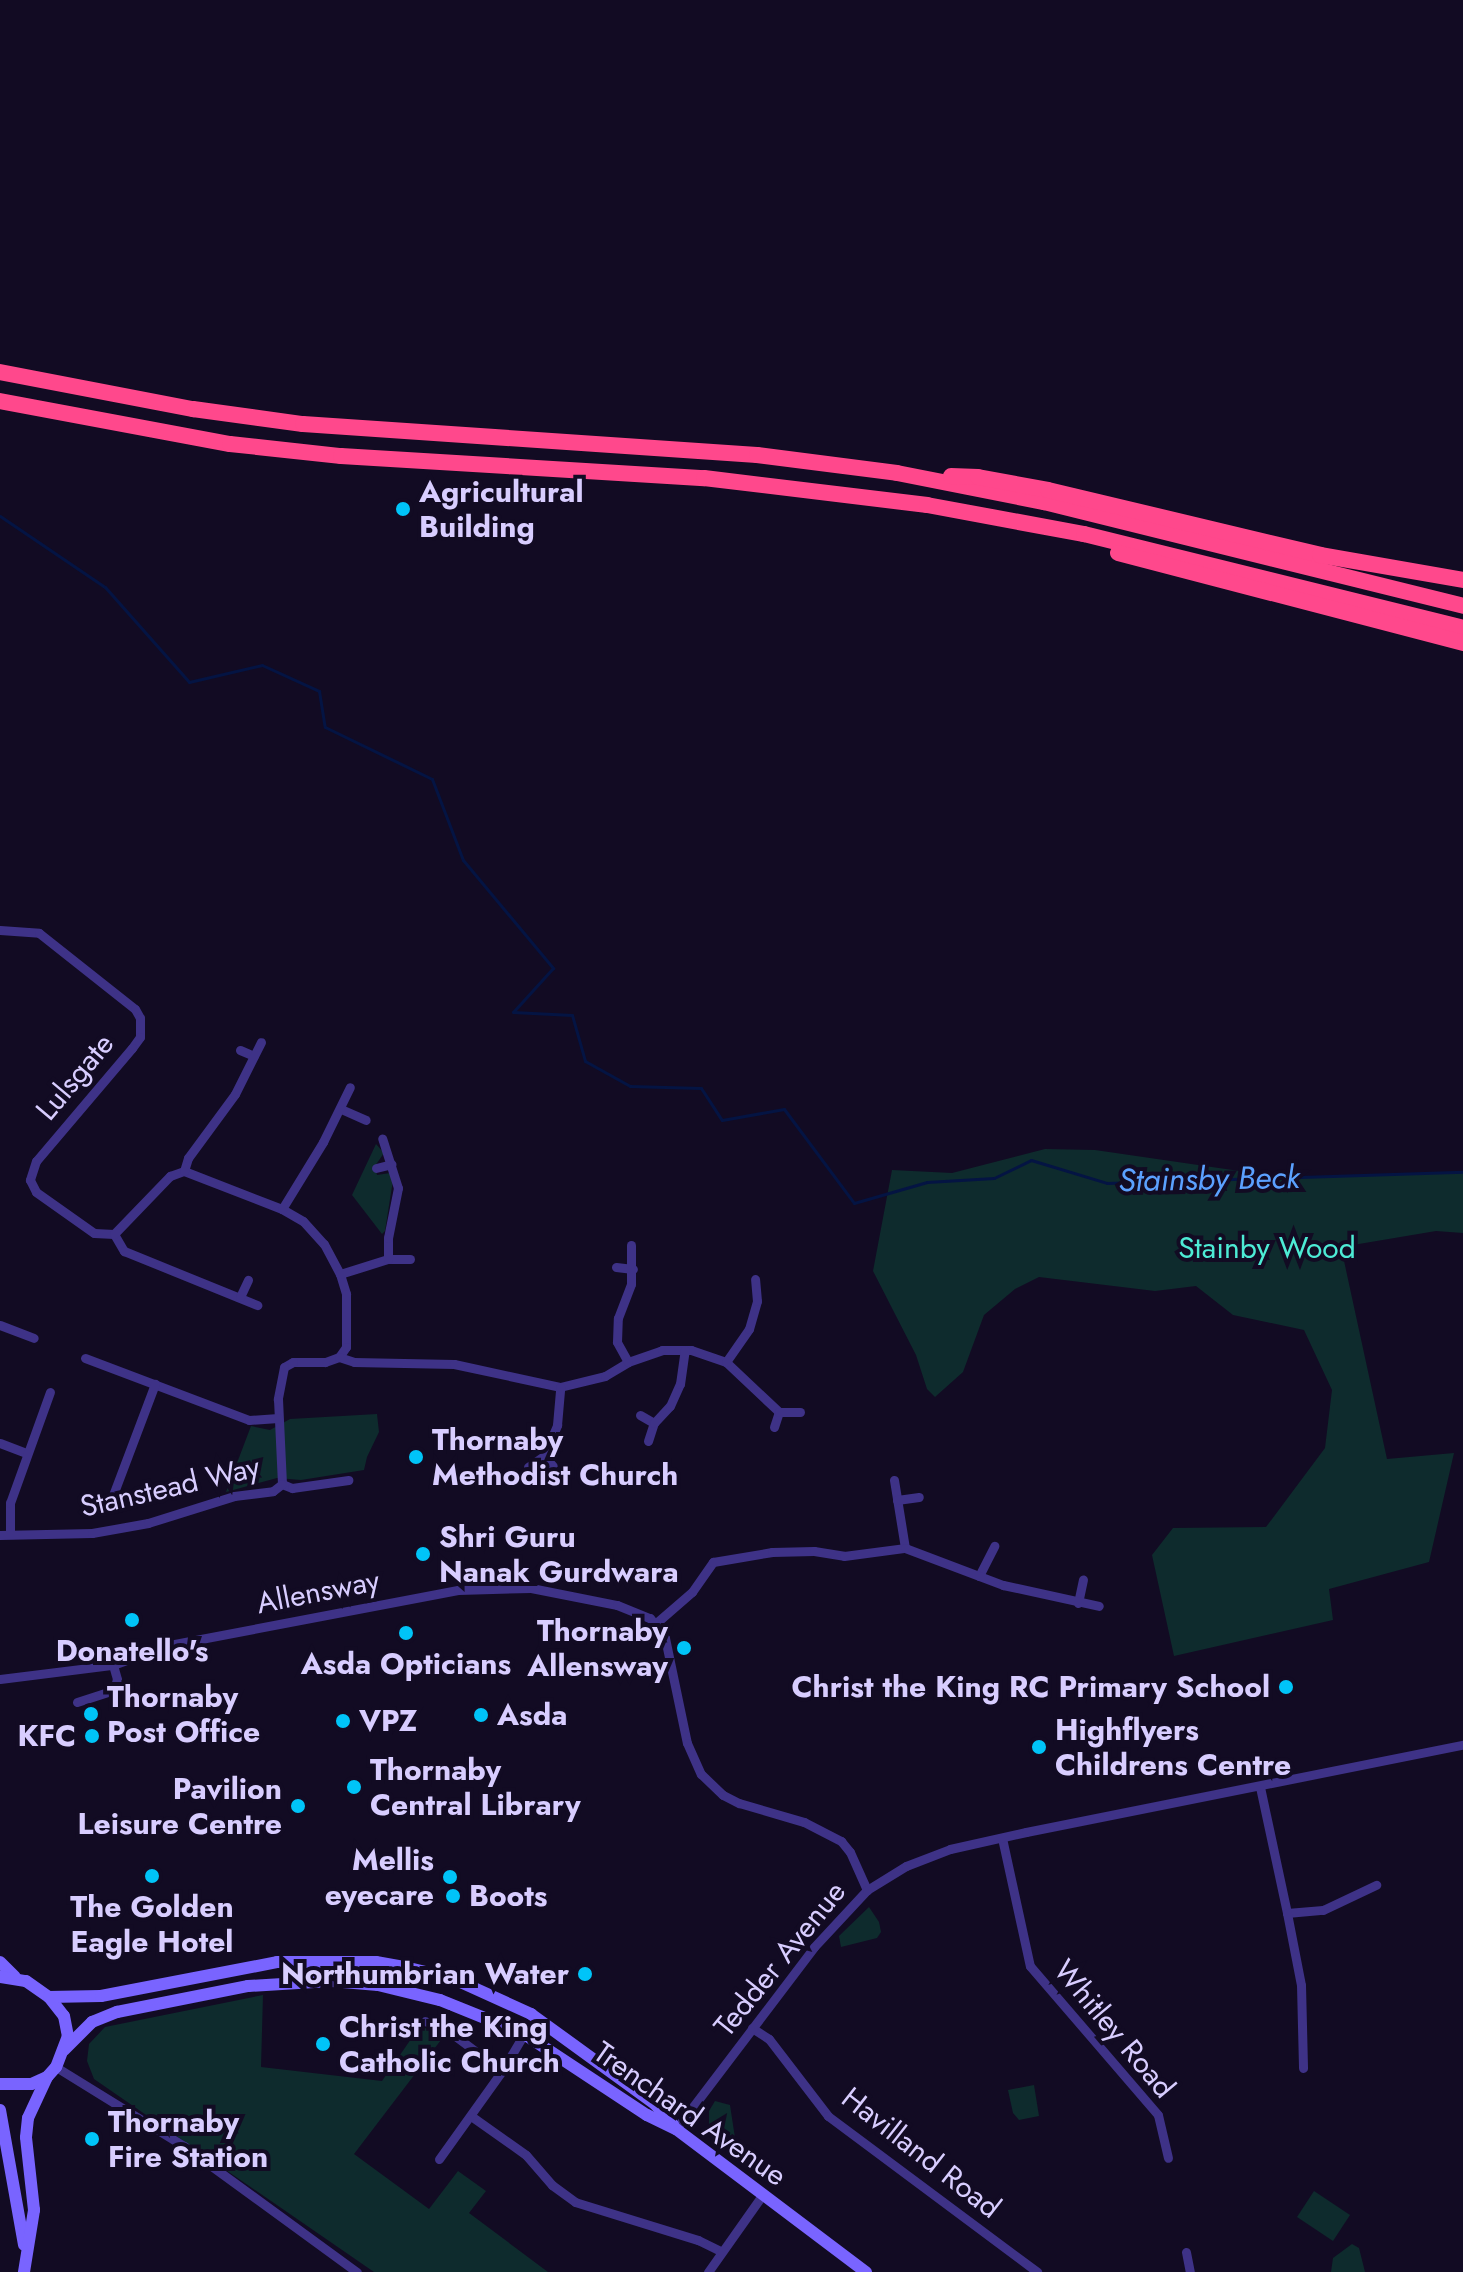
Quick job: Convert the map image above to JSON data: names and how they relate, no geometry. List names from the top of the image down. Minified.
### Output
{"streets":{"street":["Lulsgate","Stanstead Way","Allensway","Tedder Avenue","Whitley Road","Trenchard Avenue","Havilland Road"]},"crossings":[["Tedder Avenue","Whitley Road"],["Tedder Avenue","Trenchard Avenue"],["Tedder Avenue","Havilland Road"]],"water":["Stainsby Beck"],"parks":["Stainby Wood"],"places":["Agricultural Building","Thornaby Methodist Church","Shri Guru Nanak Gurdwara","Donatello's","Asda Opticians","Thornaby Allensway","Christ the King RC Primary School","Thornaby Post Office","Asda","VPZ","KFC","Highflyers Childrens Centre","Thornaby Central Library","Pavilion Leisure Centre","The Golden Eagle Hotel","Mellis eyecare","Boots","Northumbrian Water","Christ the King Catholic Church","Thornaby Fire Station"]}
